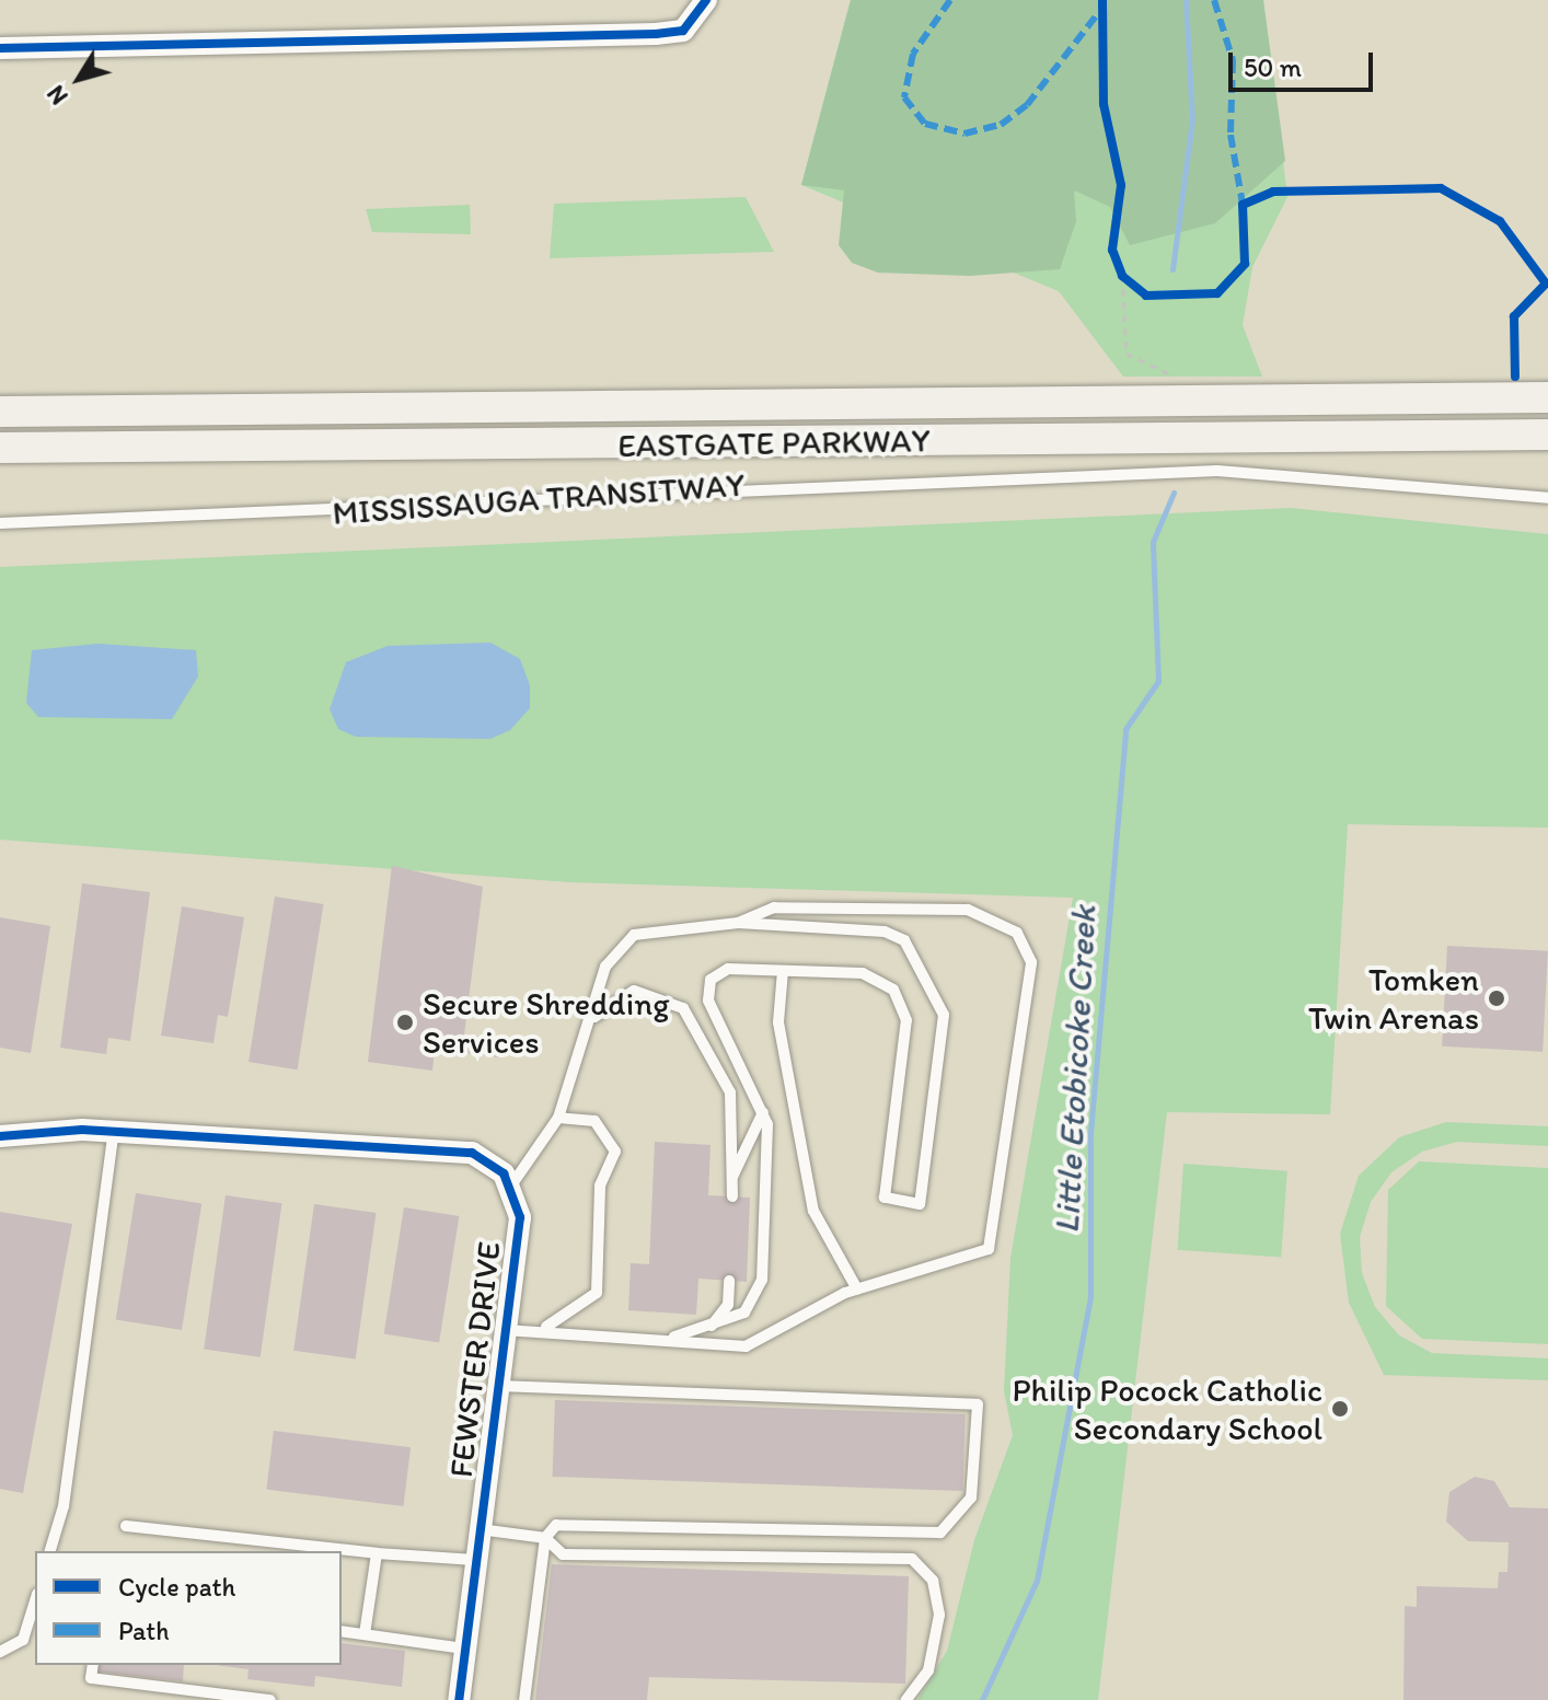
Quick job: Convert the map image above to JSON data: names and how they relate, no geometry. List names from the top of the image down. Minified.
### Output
{"streets":{"main road":["EASTGATE PARKWAY"],"street":["FEWSTER DRIVE"],"lane":["MISSISSAUGA TRANSITWAY"]},"water":["Little Etobicoke Creek"],"places":["Tomken Twin Arenas","Secure Shredding Services","Philip Pocock Catholic Secondary School"],"legend":["Cycle path","Path"],"scale_bar":"50 m","north":"bottom left"}
